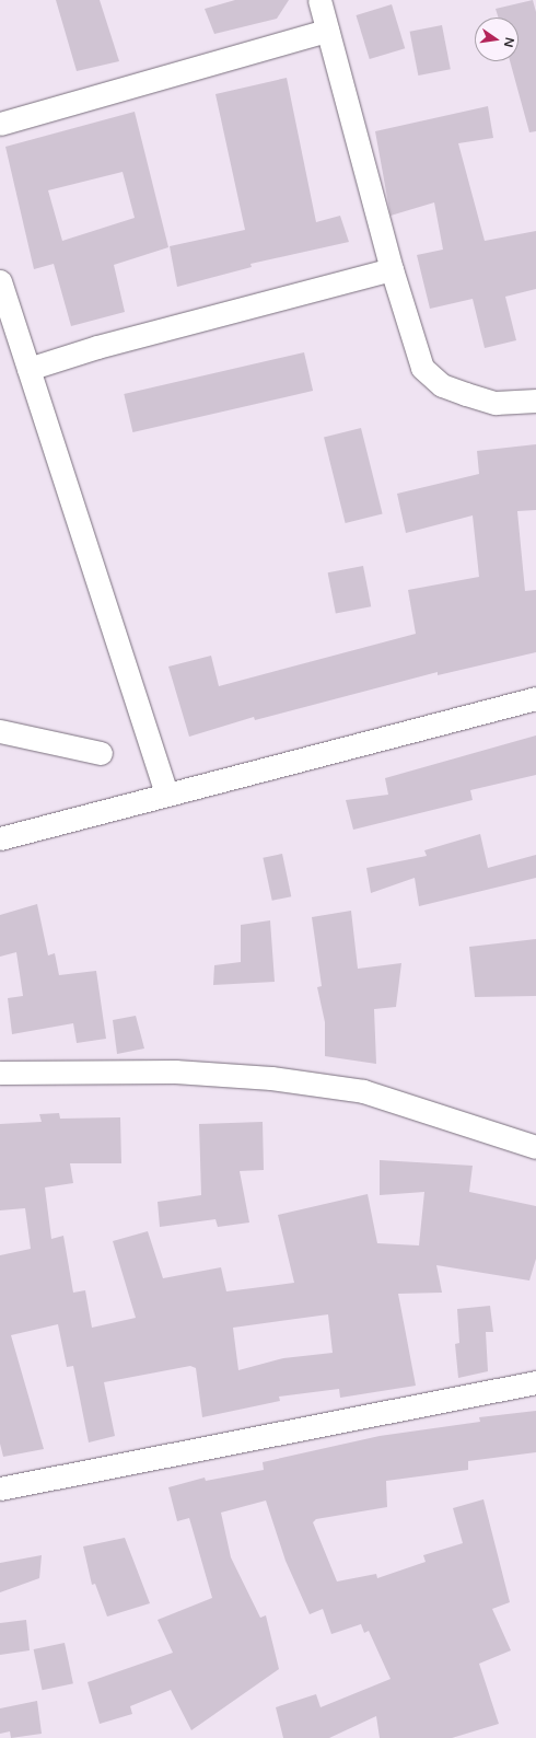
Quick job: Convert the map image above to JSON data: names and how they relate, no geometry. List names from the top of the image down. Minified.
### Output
{"north":"right"}
